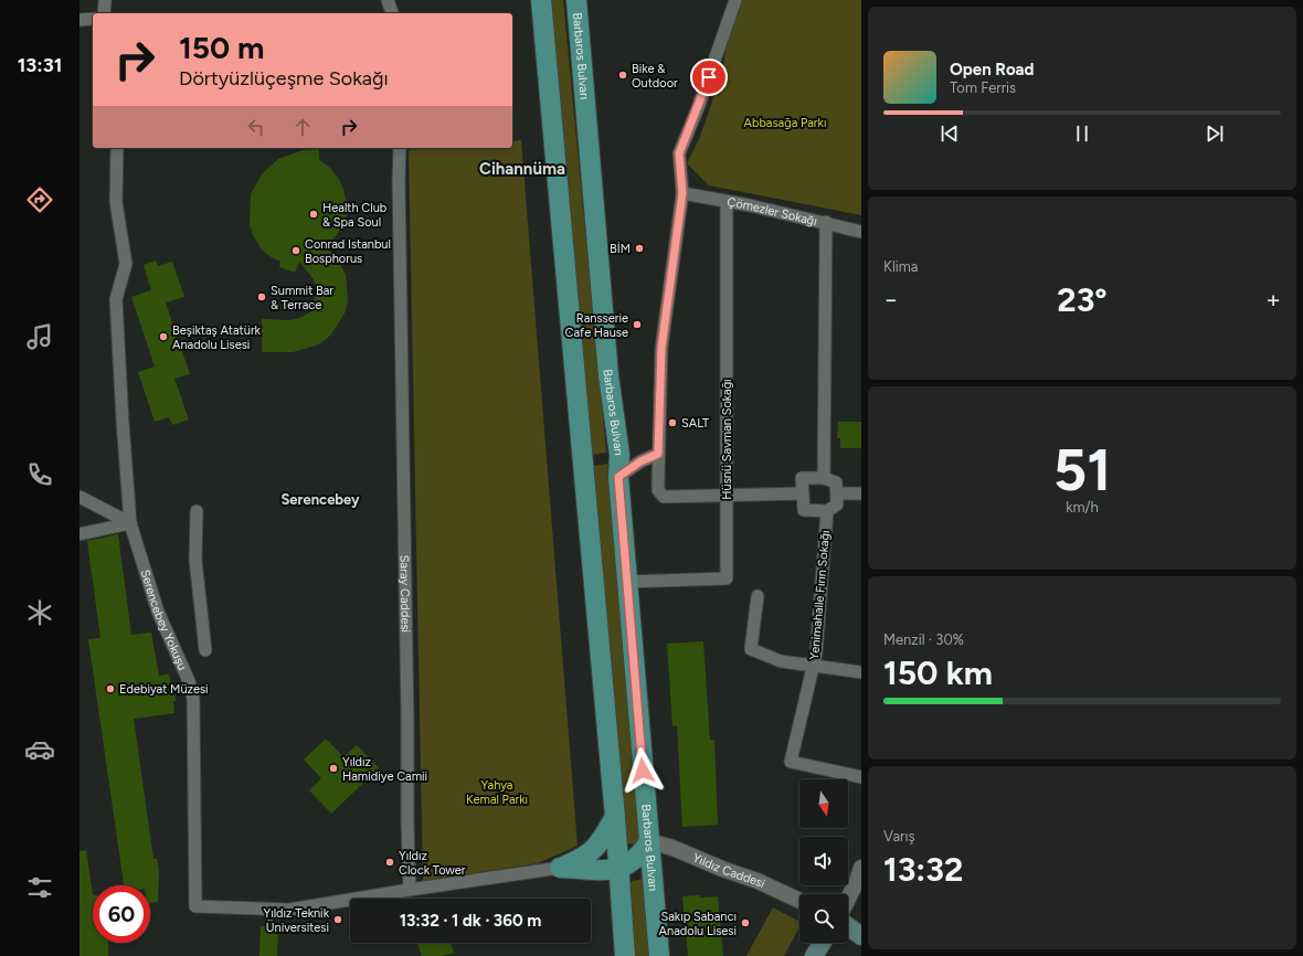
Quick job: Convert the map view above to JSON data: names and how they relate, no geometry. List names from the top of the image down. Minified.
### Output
{"streets":{"main road":["Barbaros Bulvarı"],"street":["Çömezler Sokağı","Hüsnü Savman Sokağı","Saray Caddesi","Yenimahalle Fırın Sokağı","Serencebey Yokuşu","Yıldız Caddesi"]},"crossings":[["Barbaros Bulvarı","Hüsnü Savman Sokağı"],["Barbaros Bulvarı","Yıldız Caddesi"],["Çömezler Sokağı","Hüsnü Savman Sokağı"],["Saray Caddesi","Serencebey Yokuşu"]],"districts":["Cihannüma","Serencebey"],"parks":["Abbasağa Parkı","Yahya Kemal Parkı"],"places":["Bike & Outdoor","Health Club & Spa Soul","BİM","Conrad Istanbul Bosphorus","Summit Bar & Terrace","Ransserie Cafe Hause","Beşiktaş Atatürk Anadolu Lisesi","SALT","Edebiyat Müzesi","Yıldız Hamidiye Camii","Yıldız Clock Tower","Yıldız Teknik Üniversitesi","Sakıp Sabancı Anadolu Lisesi"],"north":"bottom","page":{"tabs":"13:31","turn":["150 m","Dörtyüzlüçeşme Sokağı"],"song":["Open Road","Tom Ferris"],"tile":["Klima",["51","km/h"],["Menzil · 30%","150 km"],["Varış","13:32"]],"heat":["−","23°","+"],"limit":"60","trip":"13:32 · 1 dk · 360 m"}}
